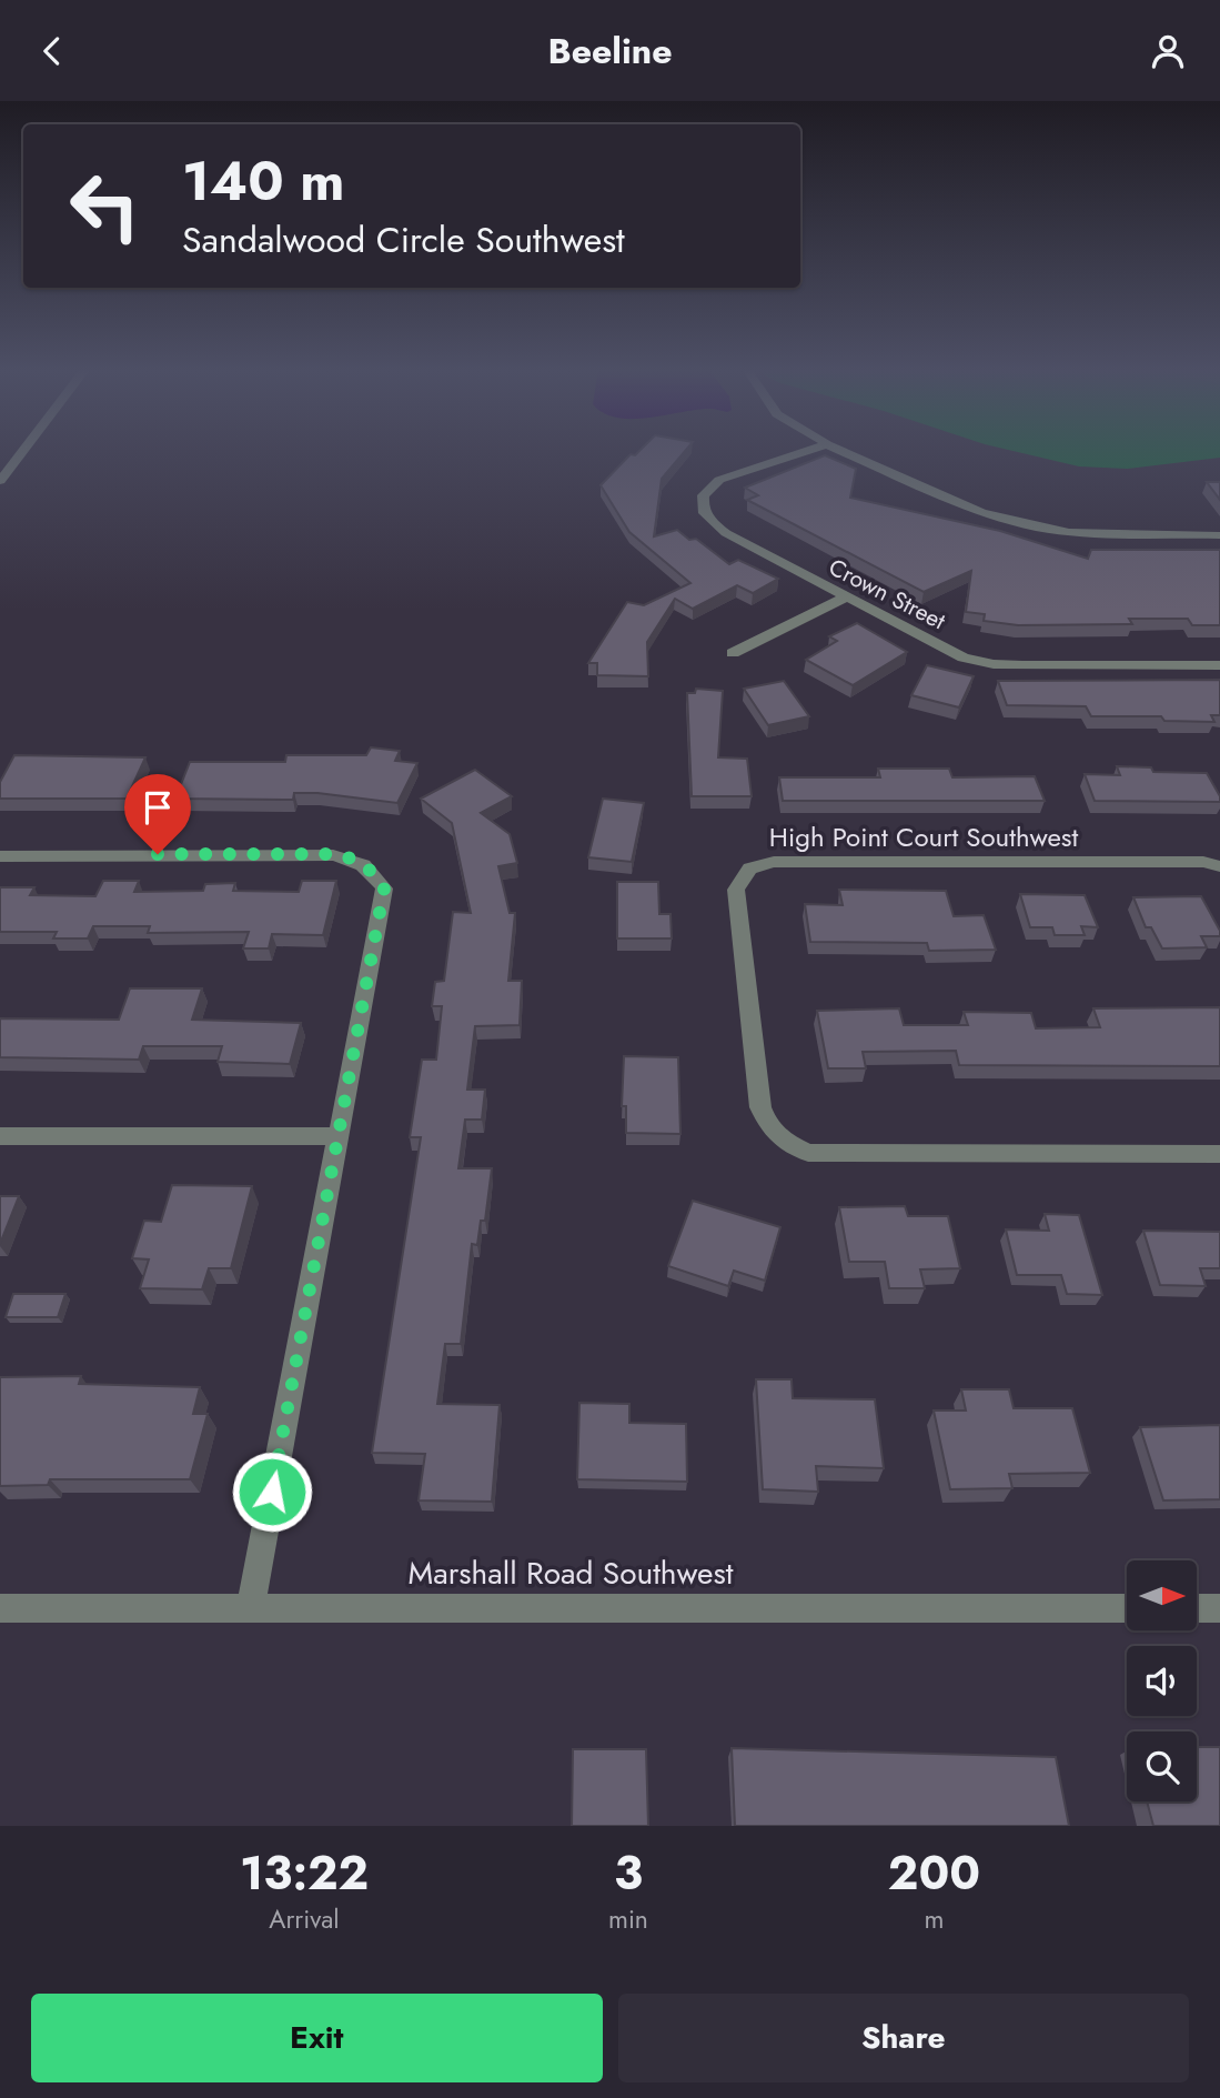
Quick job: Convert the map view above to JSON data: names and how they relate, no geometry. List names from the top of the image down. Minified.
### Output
{"streets":{"street":["Crown Street","High Point Court Southwest","Marshall Road Southwest"]},"north":"right","page":{"header":"Beeline","turn":["140 m","Sandalwood Circle Southwest"],"eta":["13:22","Arrival","3","min","200","m"],"buttons":["Exit","Share"]}}
